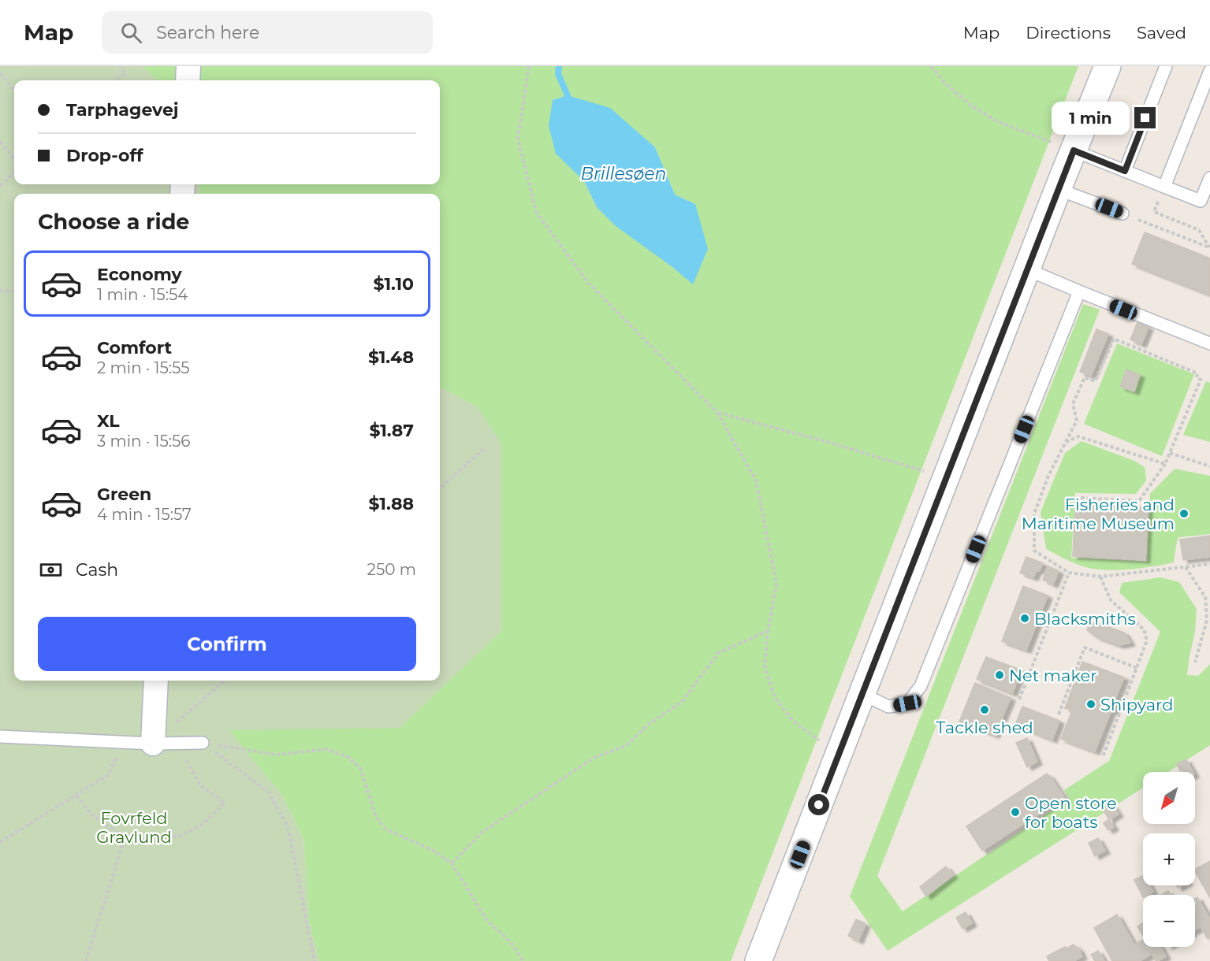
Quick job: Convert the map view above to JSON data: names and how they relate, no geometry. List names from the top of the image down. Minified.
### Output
{"water":["Brillesøen"],"parks":["Fovrfeld Gravlund"],"places":["Fisheries and Maritime Museum","Blacksmiths","Net maker","Shipyard","Tackle shed","Open store for boats"],"north":"bottom left","page":{"header":"Map","search":"Search here","nav":["Map","Directions","Saved"],"banner":["Tarphagevej","Drop-off"],"bubble":"1 min","heading":"Choose a ride","list":[{"name":"Economy","note":"1 min · 15:54","value":"$1.10"},{"name":"Comfort","note":"2 min · 15:55","value":"$1.48"},{"name":"XL","note":"3 min · 15:56","value":"$1.87"},{"name":"Green","note":"4 min · 15:57","value":"$1.88"}],"pay":["Cash","250 m"],"buttons":"Confirm","map_buttons":["+","−"]}}
